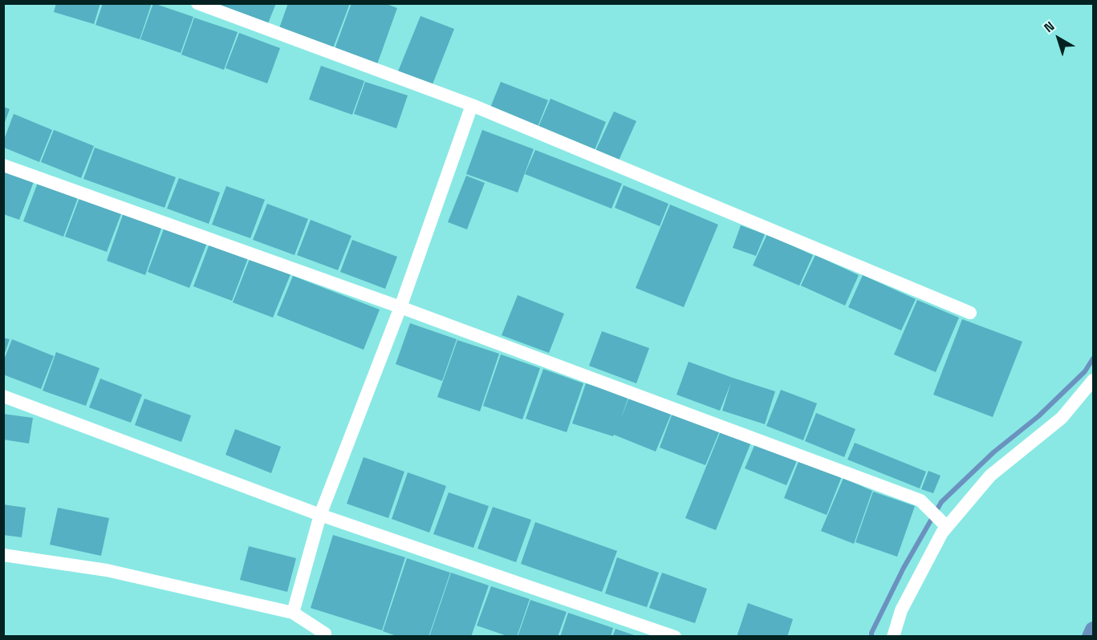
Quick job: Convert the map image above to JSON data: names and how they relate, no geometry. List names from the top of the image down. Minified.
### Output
{"north":"top left"}
